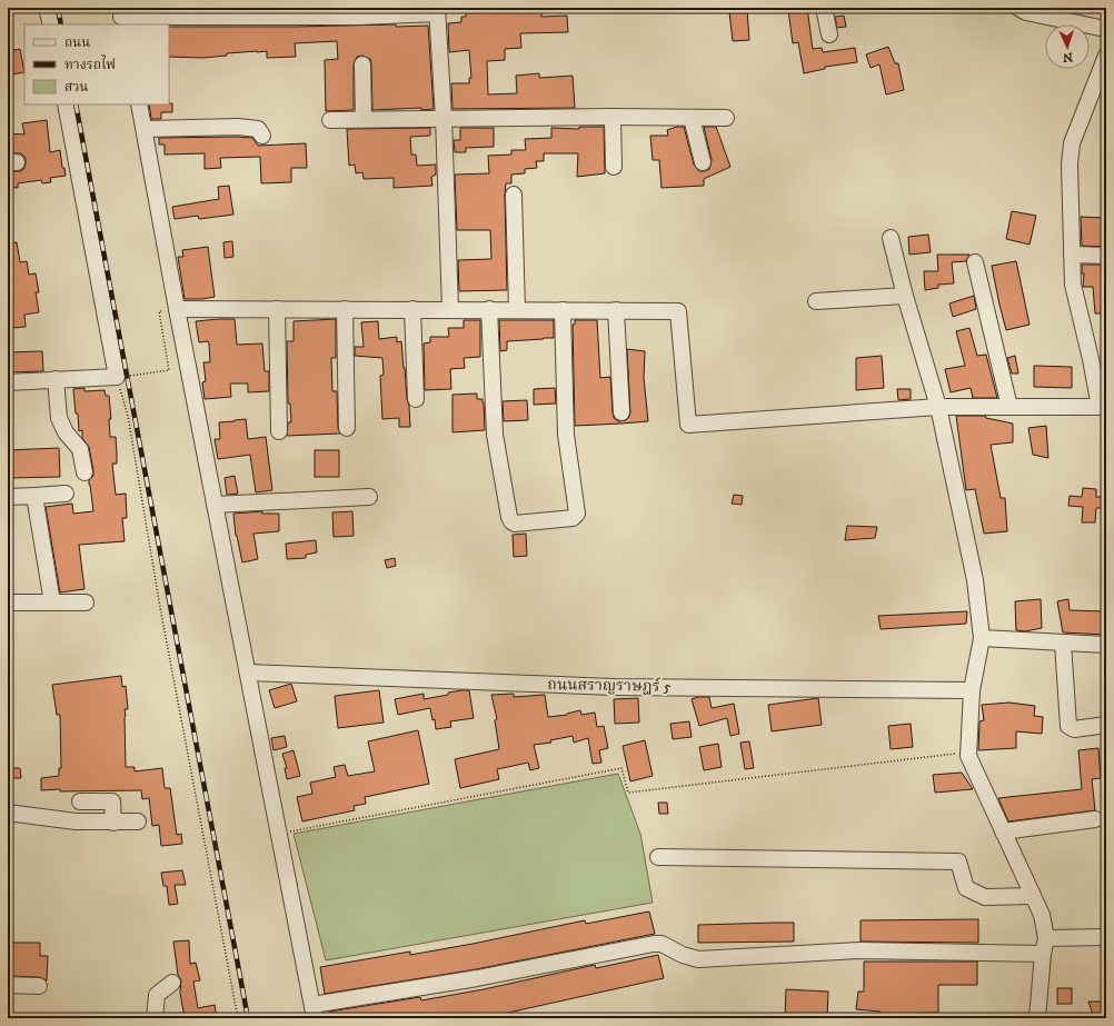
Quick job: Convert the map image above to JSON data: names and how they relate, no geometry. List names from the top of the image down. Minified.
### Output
{"streets":{"street":["ถนนสราญราษฎร์ 5"]},"legend":["ถนน","ทางรถไฟ","สวน"],"north":"bottom"}
